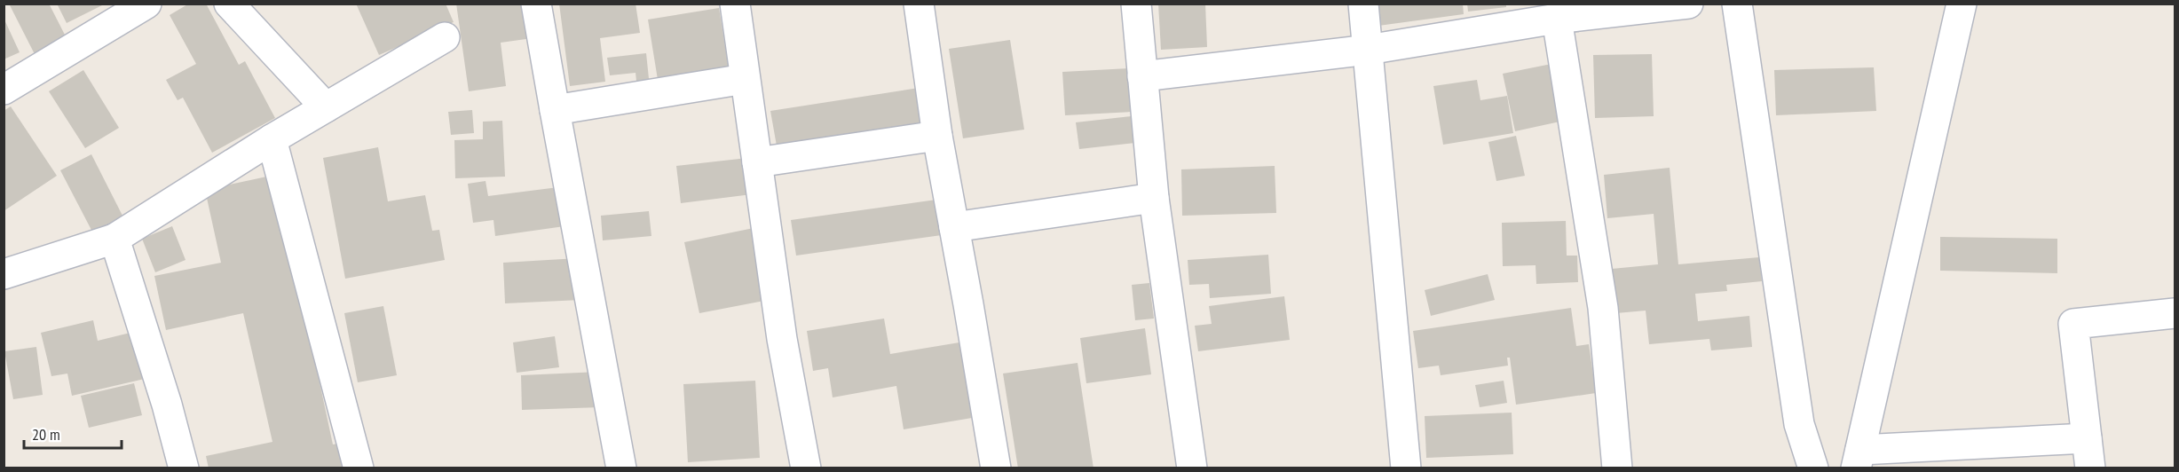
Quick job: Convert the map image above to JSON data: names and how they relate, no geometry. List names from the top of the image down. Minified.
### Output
{"scale_bar":"20 m"}
